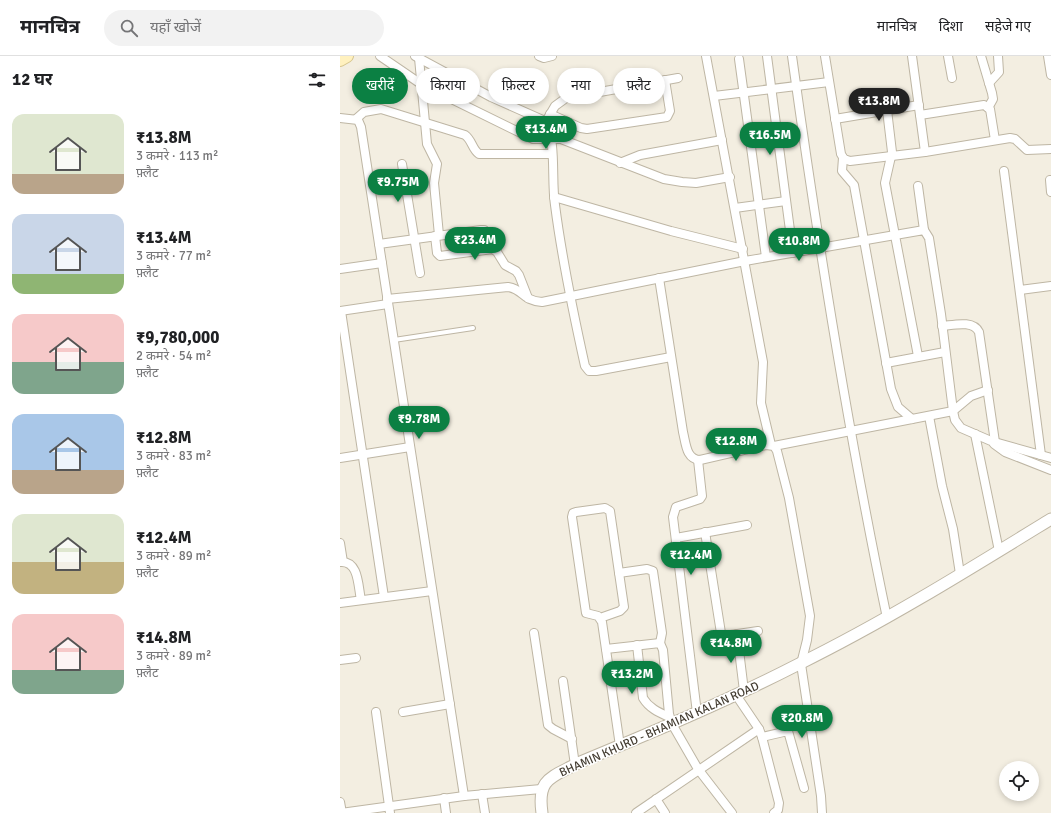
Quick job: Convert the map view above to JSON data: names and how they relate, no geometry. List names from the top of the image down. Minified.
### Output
{"streets":{"street":["BHAMIN KHURD - BHAMIAN KALAN ROAD"]},"page":{"header":"मानचित्र","search":"यहाँ खोजें","nav":["मानचित्र","दिशा","सहेजे गए"],"heading":"12 घर","chip":["खरीदें","किराया","फ़िल्टर","नया","फ़्लैट"],"price":["₹13.8M","₹13.4M","₹16.5M","₹9.75M","₹23.4M","₹10.8M","₹9.78M","₹12.8M","₹12.4M","₹14.8M","₹13.2M","₹20.8M"],"list":[{"name":"₹13.8M","note":"3 कमरे · 113 m² · फ़्लैट"},{"name":"₹13.4M","note":"3 कमरे · 77 m² · फ़्लैट"},{"name":"₹9,780,000","note":"2 कमरे · 54 m² · फ़्लैट"},{"name":"₹12.8M","note":"3 कमरे · 83 m² · फ़्लैट"},{"name":"₹12.4M","note":"3 कमरे · 89 m² · फ़्लैट"},{"name":"₹14.8M","note":"3 कमरे · 89 m² · फ़्लैट"}]}}
